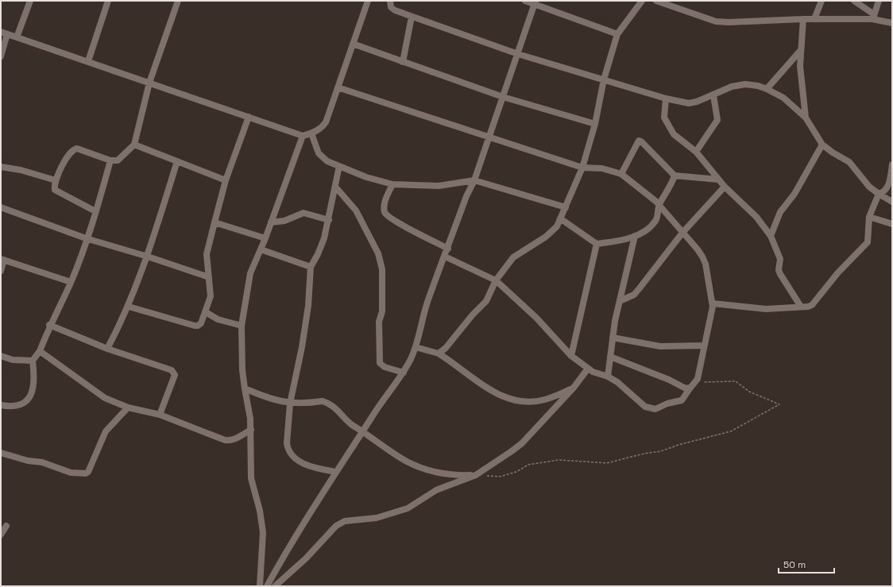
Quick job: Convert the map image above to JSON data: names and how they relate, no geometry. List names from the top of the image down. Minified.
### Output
{"scale_bar":"50 m"}
